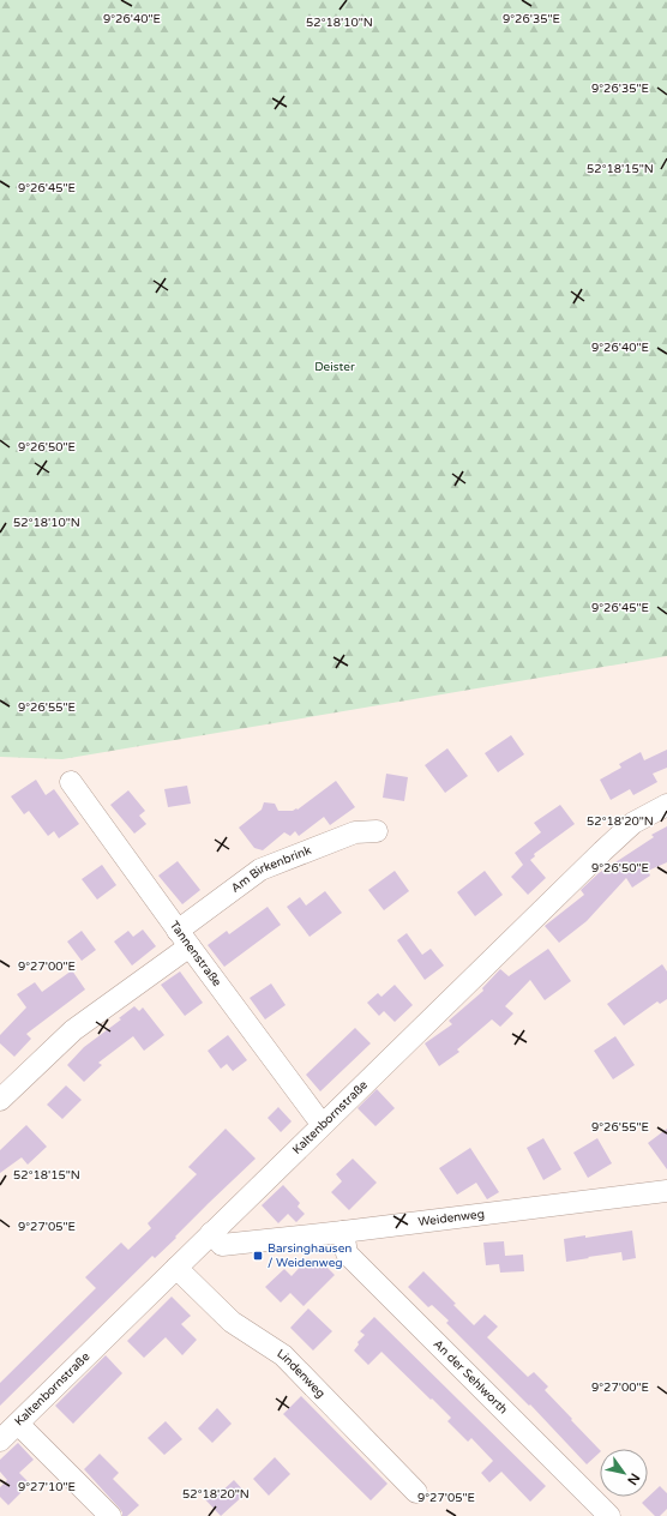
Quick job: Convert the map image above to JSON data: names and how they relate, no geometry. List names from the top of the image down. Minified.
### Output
{"streets":{"street":["Am Birkenbrink","Tannenstraße","Kaltenbornstraße","Weidenweg","Lindenweg","An der Sehlworth"]},"crossings":[["Am Birkenbrink","Tannenstraße"],["Tannenstraße","Kaltenbornstraße"],["Kaltenbornstraße","Weidenweg"],["Kaltenbornstraße","Lindenweg"],["Weidenweg","An der Sehlworth"]],"parks":["Deister"],"places":{"transit":["Barsinghausen / Weidenweg"]},"north":"bottom right","coordinates":["9°26'40\"E","9°26'35\"E","52°18'10\"N","52°18'15\"N","9°26'45\"E","9°26'50\"E","9°26'55\"E","52°18'20\"N","9°27'00\"E","9°27'05\"E","9°27'10\"E"]}
